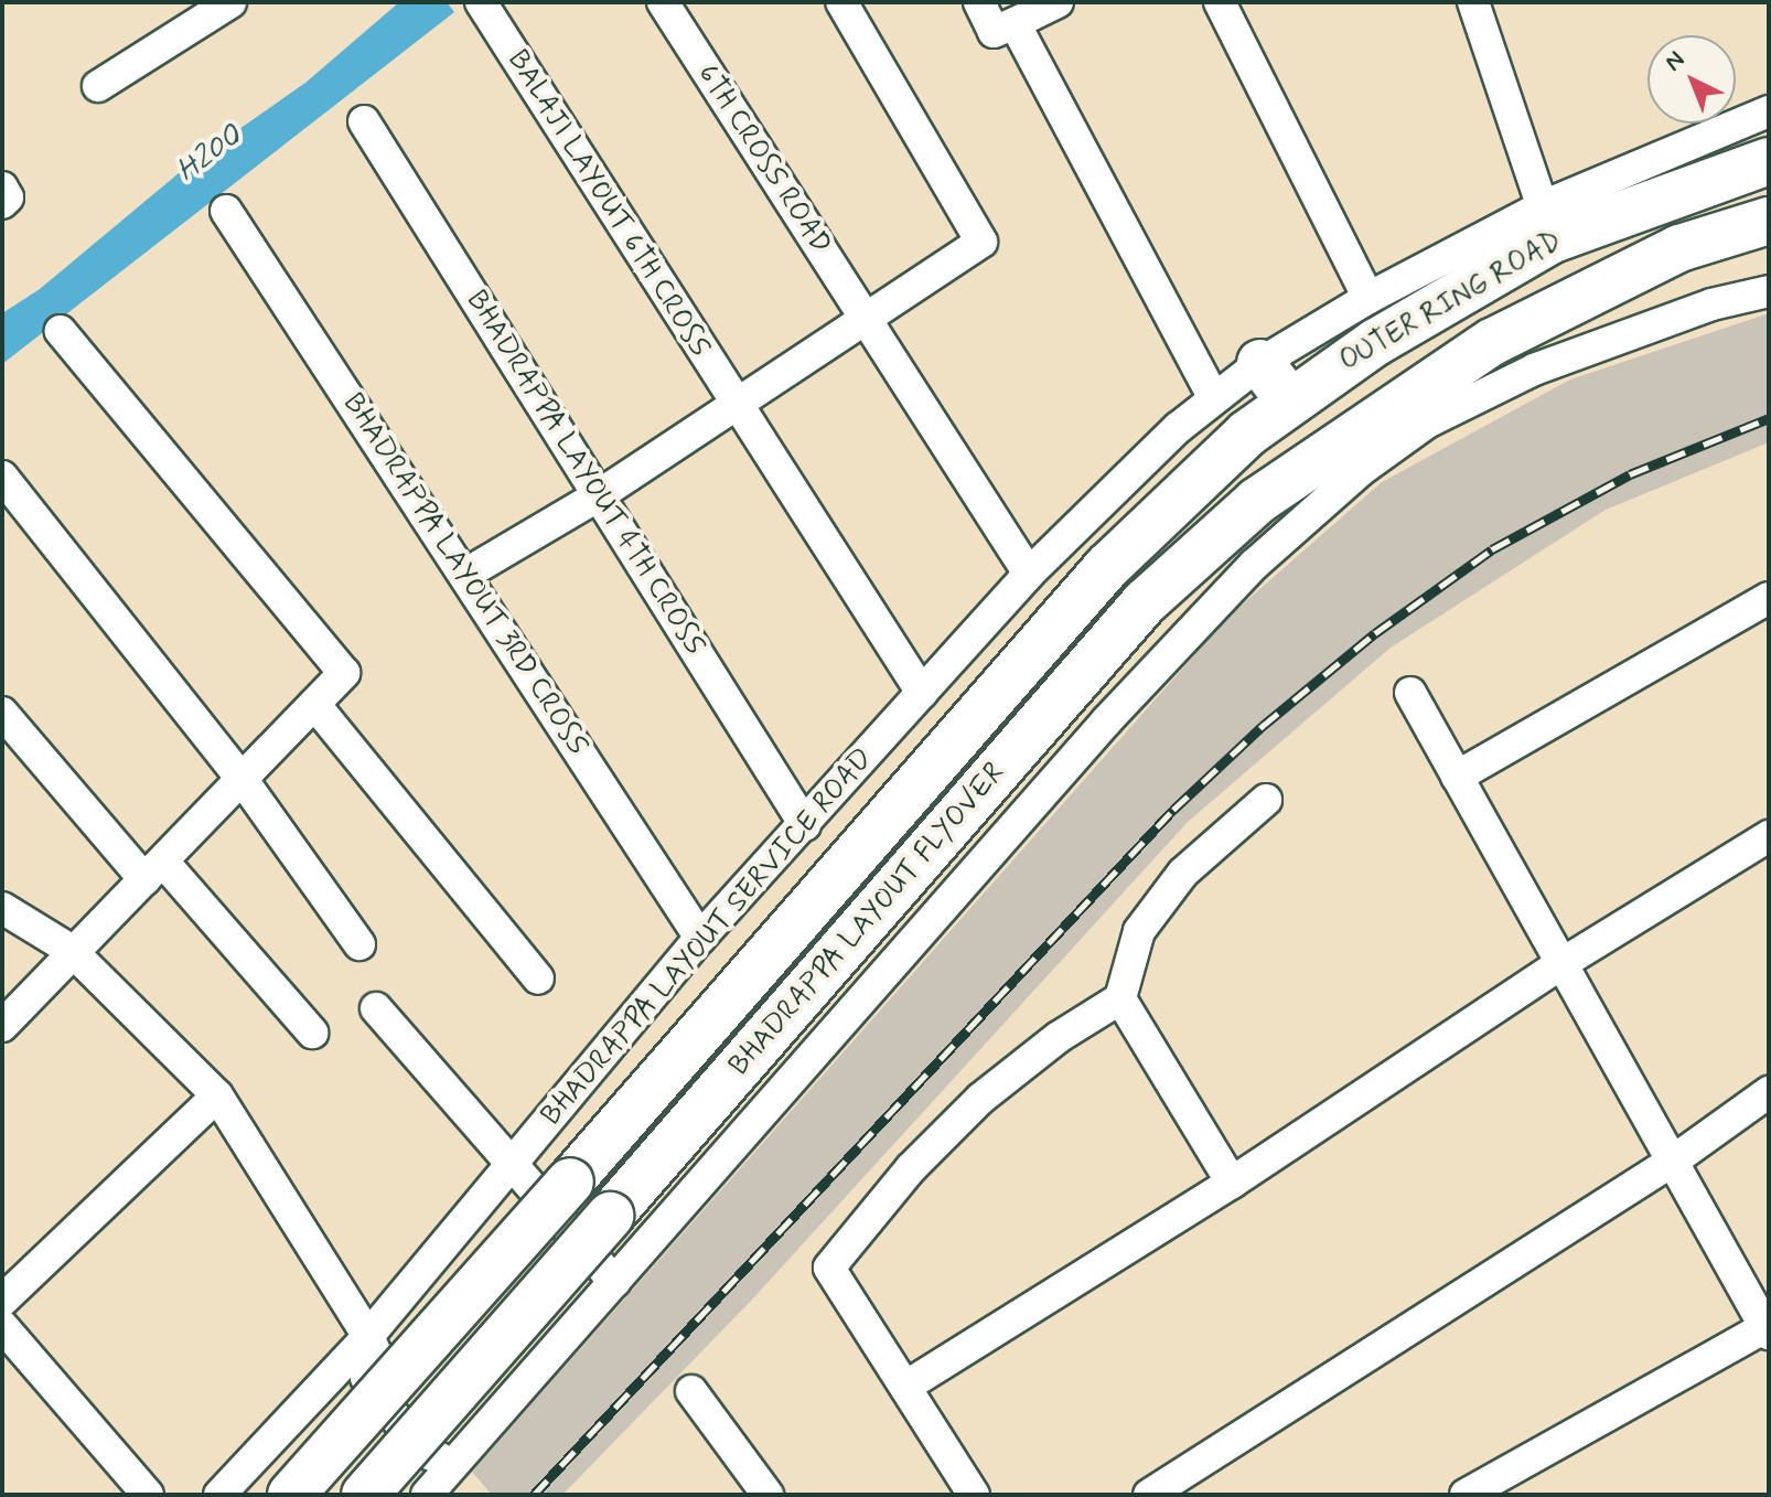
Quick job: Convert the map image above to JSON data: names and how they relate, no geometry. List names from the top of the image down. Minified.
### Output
{"streets":{"highway":["OUTER RING ROAD","BHADRAPPA LAYOUT FLYOVER"],"street":["6TH CROSS ROAD","BALAJI LAYOUT 6TH CROSS","BHADRAPPA LAYOUT 4TH CROSS","BHADRAPPA LAYOUT 3RD CROSS","BHADRAPPA LAYOUT SERVICE ROAD"]},"crossings":[["6TH CROSS ROAD","BHADRAPPA LAYOUT SERVICE ROAD"],["BALAJI LAYOUT 6TH CROSS","BHADRAPPA LAYOUT SERVICE ROAD"],["OUTER RING ROAD","BHADRAPPA LAYOUT FLYOVER"],["OUTER RING ROAD","BHADRAPPA LAYOUT SERVICE ROAD"],["BHADRAPPA LAYOUT 4TH CROSS","BHADRAPPA LAYOUT SERVICE ROAD"],["BHADRAPPA LAYOUT 3RD CROSS","BHADRAPPA LAYOUT SERVICE ROAD"]],"water":["H200"],"north":"top left"}
